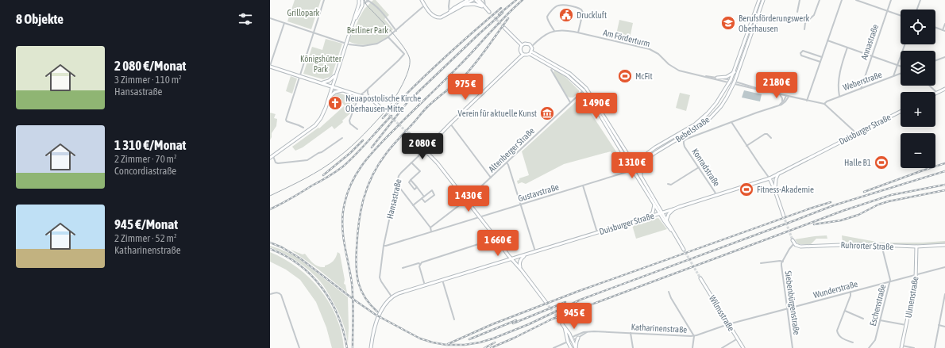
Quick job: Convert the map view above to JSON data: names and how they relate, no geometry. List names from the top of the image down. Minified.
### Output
{"streets":{"main road":["Bebelstraße","Duisburger Straße","Hansastraße","Ruhrorter Straße","Ulmenstraße","Wilmsstraße"],"street":["Am Förderturm","Annastraße","Weberstraße","Altenberger Straße","Konradstraße","Gustavstraße","Wunderstraße","Siebenbürgenstraße","Eschenstraße","Katharinenstraße"]},"crossings":[["Am Förderturm","Weberstraße"],["Am Förderturm","Bebelstraße"],["Annastraße","Weberstraße"],["Bebelstraße","Gustavstraße"],["Duisburger Straße","Konradstraße"],["Duisburger Straße","Hansastraße"],["Gustavstraße","Hansastraße"],["Ruhrorter Straße","Ulmenstraße"],["Ruhrorter Straße","Siebenbürgenstraße"],["Ruhrorter Straße","Eschenstraße"],["Wunderstraße","Ulmenstraße"],["Wunderstraße","Siebenbürgenstraße"],["Wunderstraße","Eschenstraße"],["Wunderstraße","Wilmsstraße"],["Wunderstraße","Katharinenstraße"],["Wilmsstraße","Katharinenstraße"]],"parks":["Grillopark","Berliner Park","Königshütter Park"],"places":{"public building":["Druckluft"],"school or university":["Berufsförderungswerk Oberhausen"],"sports":["McFit","Halle B1","Fitness-Akademie"],"church":["Neuapostolische Kirche Oberhausen-Mitte"],"museum":["Verein für aktuelle Kunst"]},"page":{"heading":"8 Objekte","map_buttons":["+","−"],"list":[{"name":"2 080 €/Monat","note":"3 Zimmer · 110 m² · Hansastraße"},{"name":"1 310 €/Monat","note":"2 Zimmer · 70 m² · Concordiastraße"},{"name":"945 €/Monat","note":"2 Zimmer · 52 m² · Katharinenstraße"}],"price":["2 180 €","975 €","1 490 €","2 080 €","1 310 €","1 430 €","1 660 €","945 €"]}}
